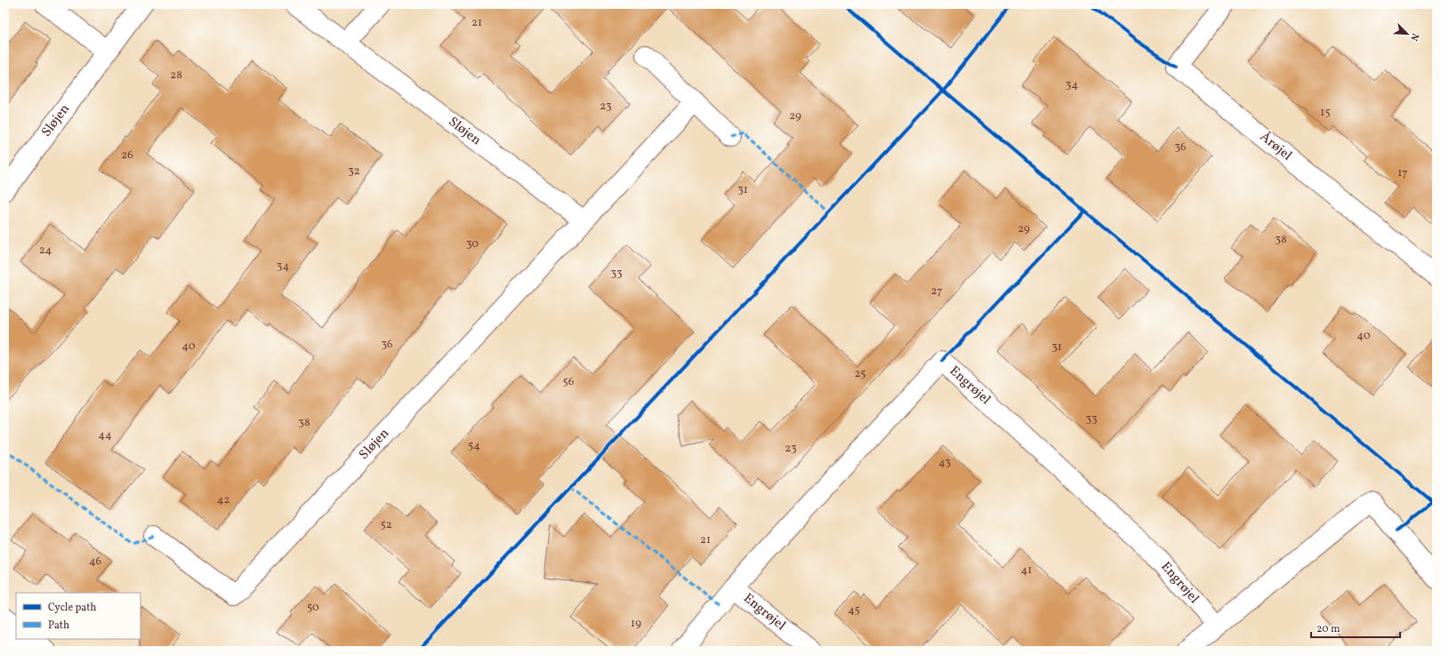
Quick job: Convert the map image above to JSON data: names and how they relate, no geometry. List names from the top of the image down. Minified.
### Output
{"streets":{"street":["Sløjen","Årøjel","Engrøjel"]},"house_numbers":["21","28","34","23","15","29","36","26","32","17","31","29","38","30","24","34","33","27","40","36","40","31","25","56","33","38","44","54","23","43","42","52","21","46","41","50","45","19"],"legend":["Cycle path","Path"],"scale_bar":"20 m","north":"bottom right"}
